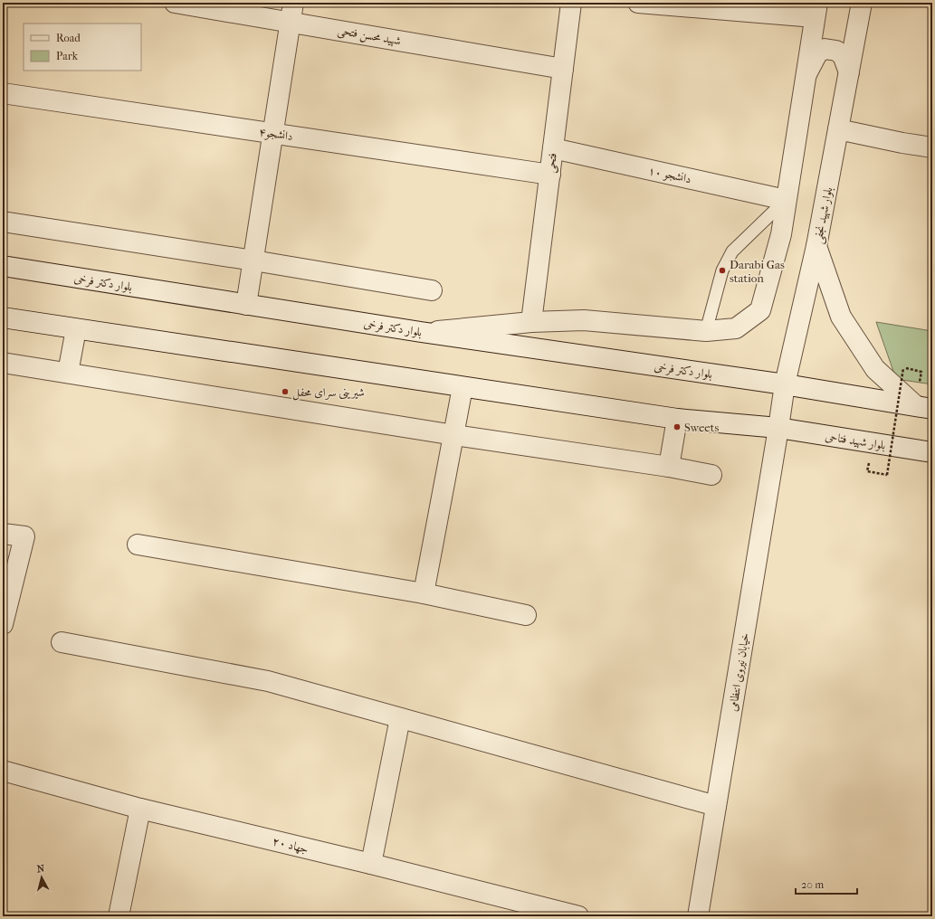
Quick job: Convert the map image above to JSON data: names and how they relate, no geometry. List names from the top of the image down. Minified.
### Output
{"streets":{"street":["شهید محسن فتحی","دانشجو۴","فتحی","دانشجو ۱۰","بلوار شهید نجفی","بلوار دکتر فرخی","بلوار شهید فتاحی","خیابان نیروی انتظامی","جهاد ۲۰"]},"crossings":[["شهید محسن فتحی","فتحی"],["دانشجو۴","فتحی"],["فتحی","دانشجو ۱۰"],["بلوار شهید نجفی","بلوار دکتر فرخی"],["بلوار شهید نجفی","بلوار شهید فتاحی"],["بلوار شهید نجفی","خیابان نیروی انتظامی"],["بلوار شهید فتاحی","خیابان نیروی انتظامی"]],"places":["Darabi Gas station","شیرینی سرای محفل","Sweets"],"legend":["Road","Park"],"scale_bar":"20 m","north":"top"}
